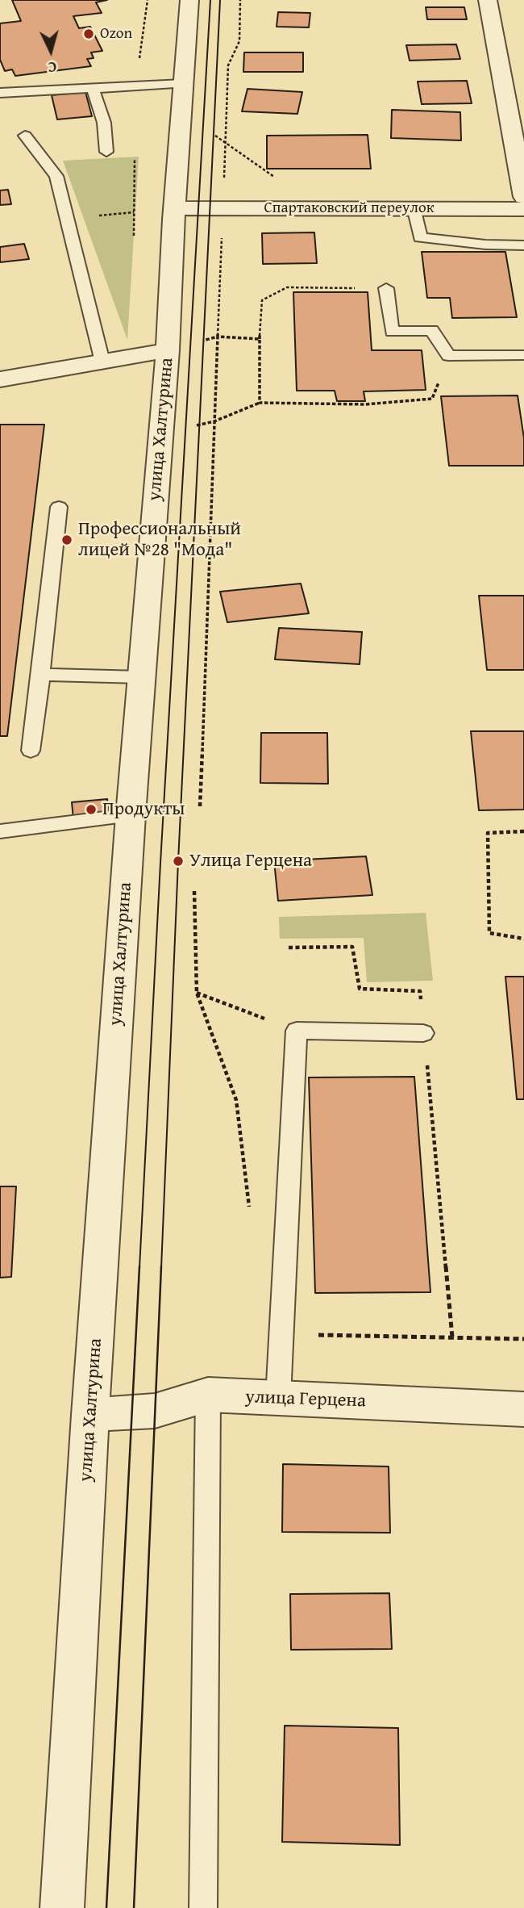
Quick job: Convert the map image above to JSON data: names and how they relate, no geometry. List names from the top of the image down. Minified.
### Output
{"streets":{"street":["Спартаковский переулок","улица Халтурина","улица Герцена"]},"crossings":[["Спартаковский переулок","улица Халтурина"],["улица Халтурина","улица Герцена"]],"places":["Ozon","Профессиональный лицей №28 \"Мода\"","Продукты","Улица Герцена"],"north":"bottom"}
